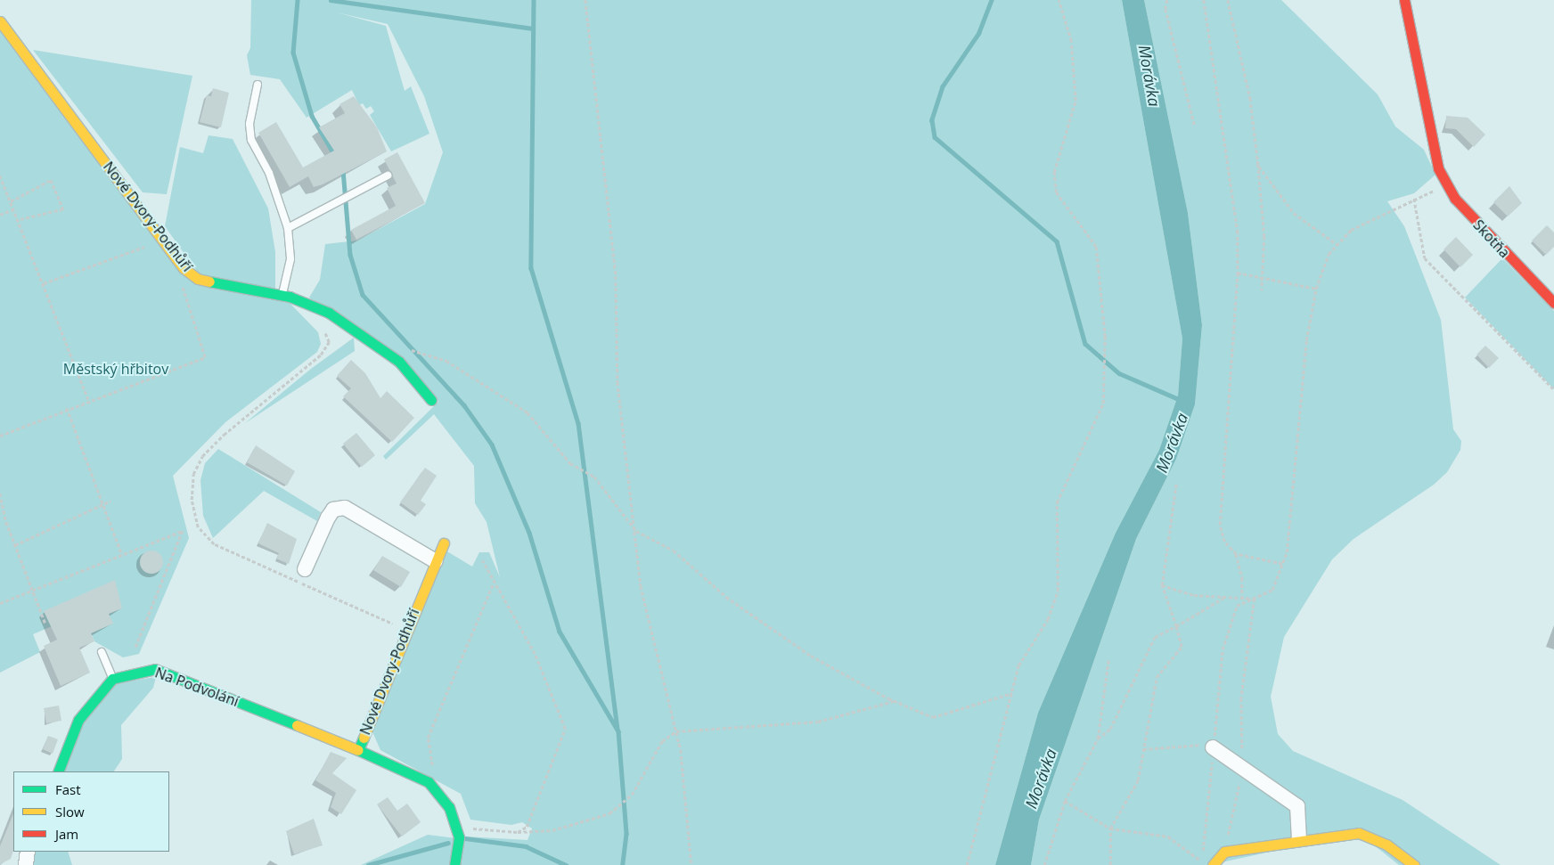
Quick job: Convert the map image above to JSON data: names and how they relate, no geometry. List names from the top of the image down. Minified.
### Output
{"streets":{"street":["Nové Dvory-Podhůří","Skotňa","Na Podvolání"]},"crossings":[["Nové Dvory-Podhůří","Na Podvolání"]],"water":["Morávka"],"parks":["Městský hřbitov"],"legend":["Fast","Slow","Jam"]}
